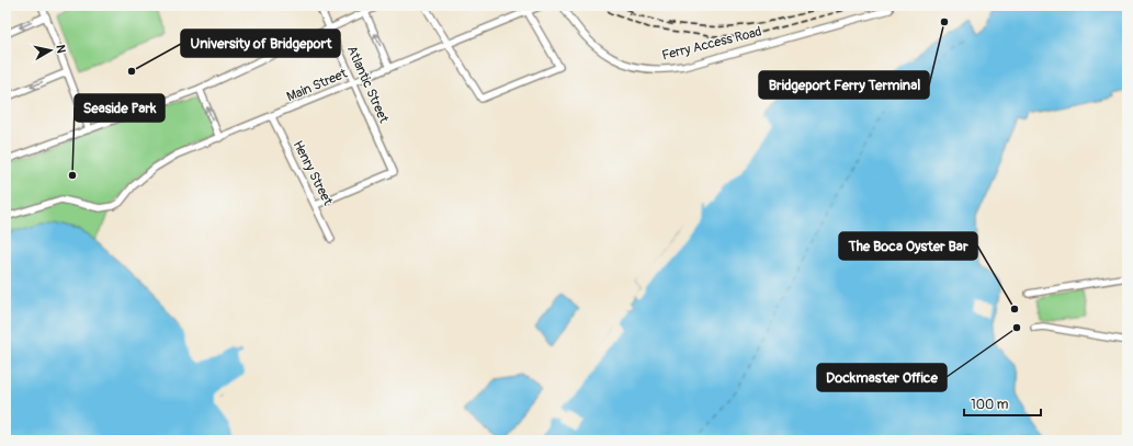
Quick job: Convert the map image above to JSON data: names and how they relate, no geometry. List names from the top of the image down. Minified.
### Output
{"streets":{"street":["Ferry Access Road","Atlantic Street","Main Street","Henry Street"]},"crossings":[["Atlantic Street","Main Street"],["Atlantic Street","Henry Street"],["Main Street","Henry Street"]],"places":["Bridgeport Ferry Terminal","University of Bridgeport","Seaside Park","The Boca Oyster Bar","Dockmaster Office"],"scale_bar":"100 m","north":"right"}
